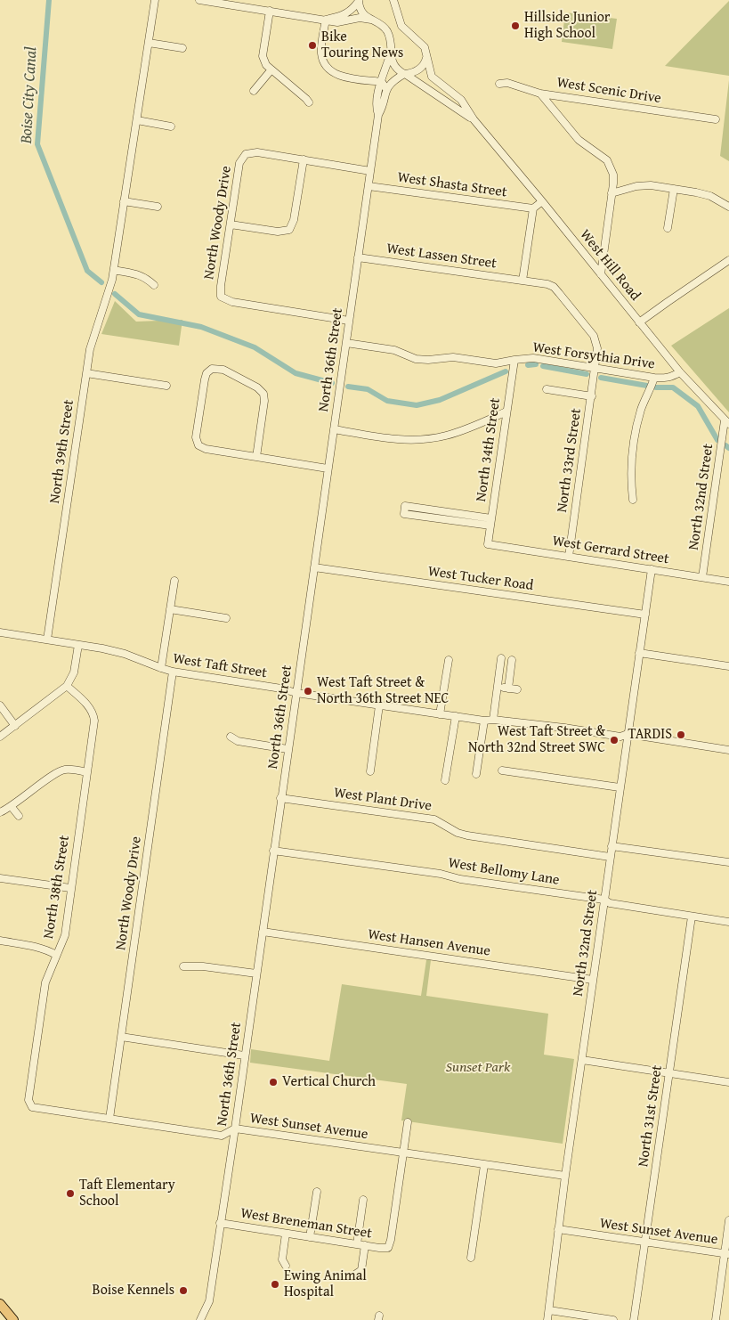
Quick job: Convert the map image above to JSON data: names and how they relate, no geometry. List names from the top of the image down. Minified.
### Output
{"streets":{"street":["West Scenic Drive","West Shasta Street","North Woody Drive","West Lassen Street","West Hill Road","West Forsythia Drive","North 36th Street","North 34th Street","North 39th Street","North 33rd Street","North 32nd Street","West Gerrard Street","West Tucker Road","West Taft Street","West Plant Drive","West Bellomy Lane","North 38th Street","West Hansen Avenue","North 31st Street","West Sunset Avenue","West Breneman Street"]},"crossings":[["West Shasta Street","North 36th Street"],["North Woody Drive","North 36th Street"],["North Woody Drive","West Taft Street"],["North Woody Drive","West Sunset Avenue"],["West Lassen Street","West Forsythia Drive"],["West Lassen Street","North 36th Street"],["West Lassen Street","North 33rd Street"],["West Hill Road","West Forsythia Drive"],["West Hill Road","North 36th Street"],["West Hill Road","North 32nd Street"],["West Forsythia Drive","North 36th Street"],["West Forsythia Drive","North 34th Street"],["West Forsythia Drive","North 33rd Street"],["North 36th Street","West Tucker Road"],["North 36th Street","West Taft Street"],["North 36th Street","West Plant Drive"],["North 36th Street","West Bellomy Lane"],["North 36th Street","West Hansen Avenue"],["North 36th Street","West Sunset Avenue"],["North 36th Street","West Breneman Street"],["North 34th Street","West Gerrard Street"],["North 39th Street","West Taft Street"],["North 33rd Street","West Gerrard Street"],["North 32nd Street","West Gerrard Street"],["North 32nd Street","West Tucker Road"],["North 32nd Street","West Taft Street"],["North 32nd Street","West Plant Drive"],["North 32nd Street","West Bellomy Lane"],["North 32nd Street","West Hansen Avenue"],["North 32nd Street","West Sunset Avenue"],["West Bellomy Lane","North 31st Street"],["North 38th Street","West Sunset Avenue"],["North 31st Street","West Sunset Avenue"],["West Sunset Avenue","West Breneman Street"]],"water":["Boise City Canal"],"parks":["Sunset Park"],"places":["Hillside Junior High School","Bike Touring News","West Taft Street & North 36th Street NEC","TARDIS","West Taft Street & North 32nd Street SWC","Vertical Church","Taft Elementary School","Ewing Animal Hospital","Boise Kennels"]}
